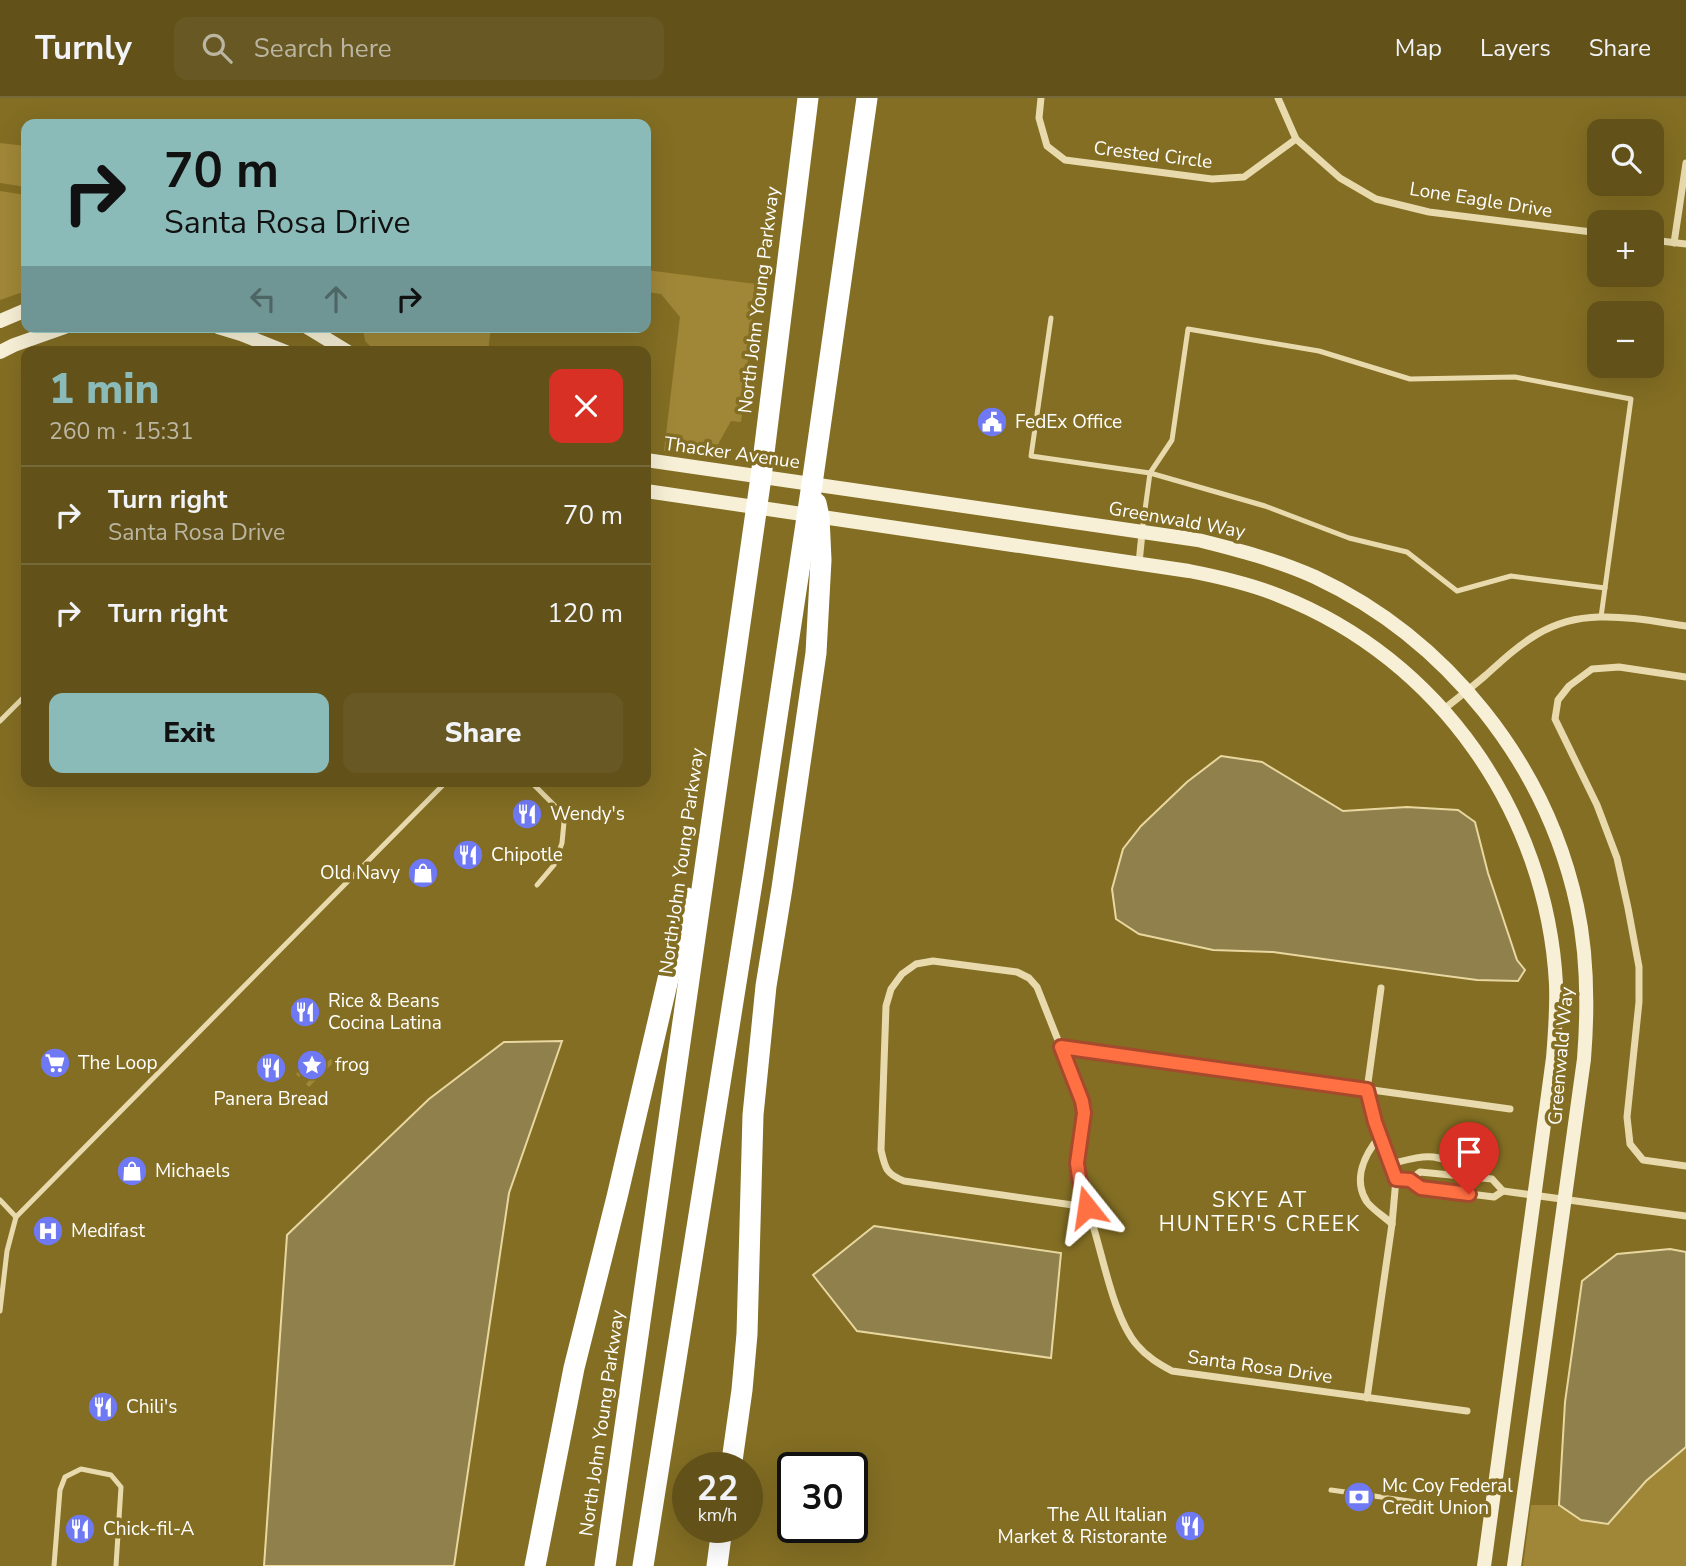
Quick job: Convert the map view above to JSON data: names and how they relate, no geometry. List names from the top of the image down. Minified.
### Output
{"streets":{"highway":["North John Young Parkway"],"street":["Crested Circle","Lone Eagle Drive","Thacker Avenue","Greenwald Way","Santa Rosa Drive"]},"crossings":[["Crested Circle","Lone Eagle Drive"],["North John Young Parkway","Thacker Avenue"],["Thacker Avenue","Greenwald Way"]],"districts":["SKYE AT HUNTER'S CREEK"],"places":{"public building":["FedEx Office"],"restaurant":["Wendy's","Chipotle","Rice & Beans Cocina Latina","Panera Bread","Chili's","The All Italian Market & Ristorante","Chick-fil-A"],"shop":["Old Navy","Michaels"],"supermarket":["The Loop"],"place":["frog"],"hospital":["Medifast"],"bank":["Mc Coy Federal Credit Union"]},"page":{"header":"Turnly","search":"Search here","nav":["Map","Layers","Share"],"map_buttons":["+","−"],"turn":["70 m","Santa Rosa Drive"],"heading":["1 min","260 m · 15:31"],"list":[{"name":"Turn right","note":"Santa Rosa Drive","value":"70 m"},{"name":"Turn right","value":"120 m"}],"buttons":["Exit","Share"],"speed":"22 km/h","limit":"30"}}
